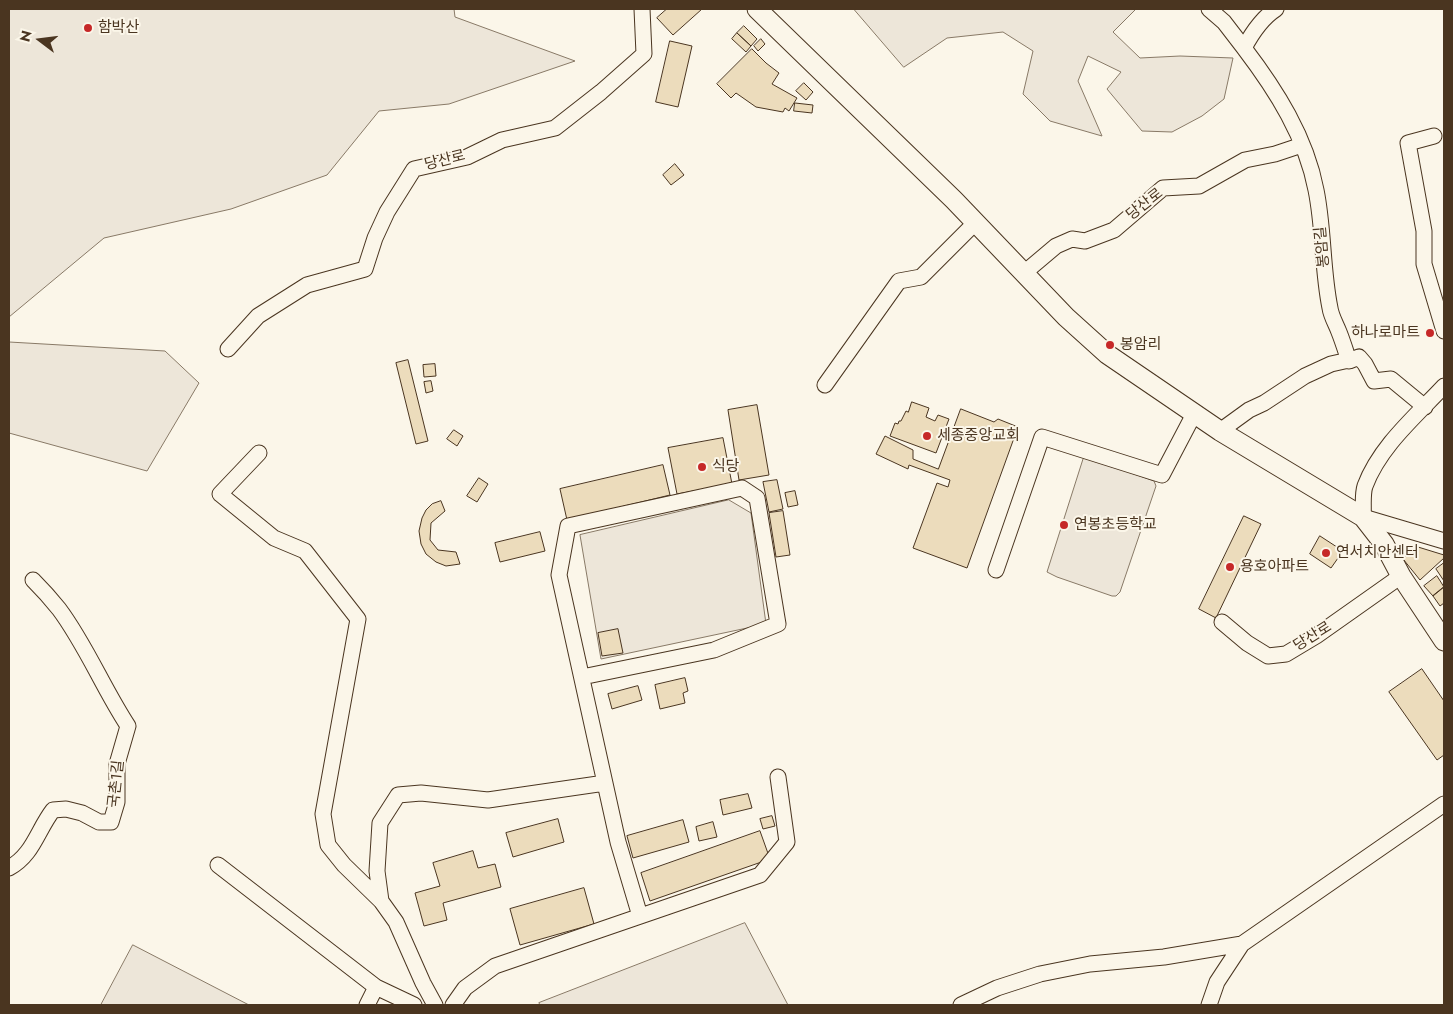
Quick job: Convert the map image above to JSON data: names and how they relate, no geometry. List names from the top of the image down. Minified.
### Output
{"streets":{"street":["당산로","봉암길","국촌1길"]},"crossings":[["당산로","봉암길"]],"places":["함박산","하나로마트","봉암리","세종중앙교회","식당","연봉초등학교","연서치안센터","용호아파트"],"north":"left"}
